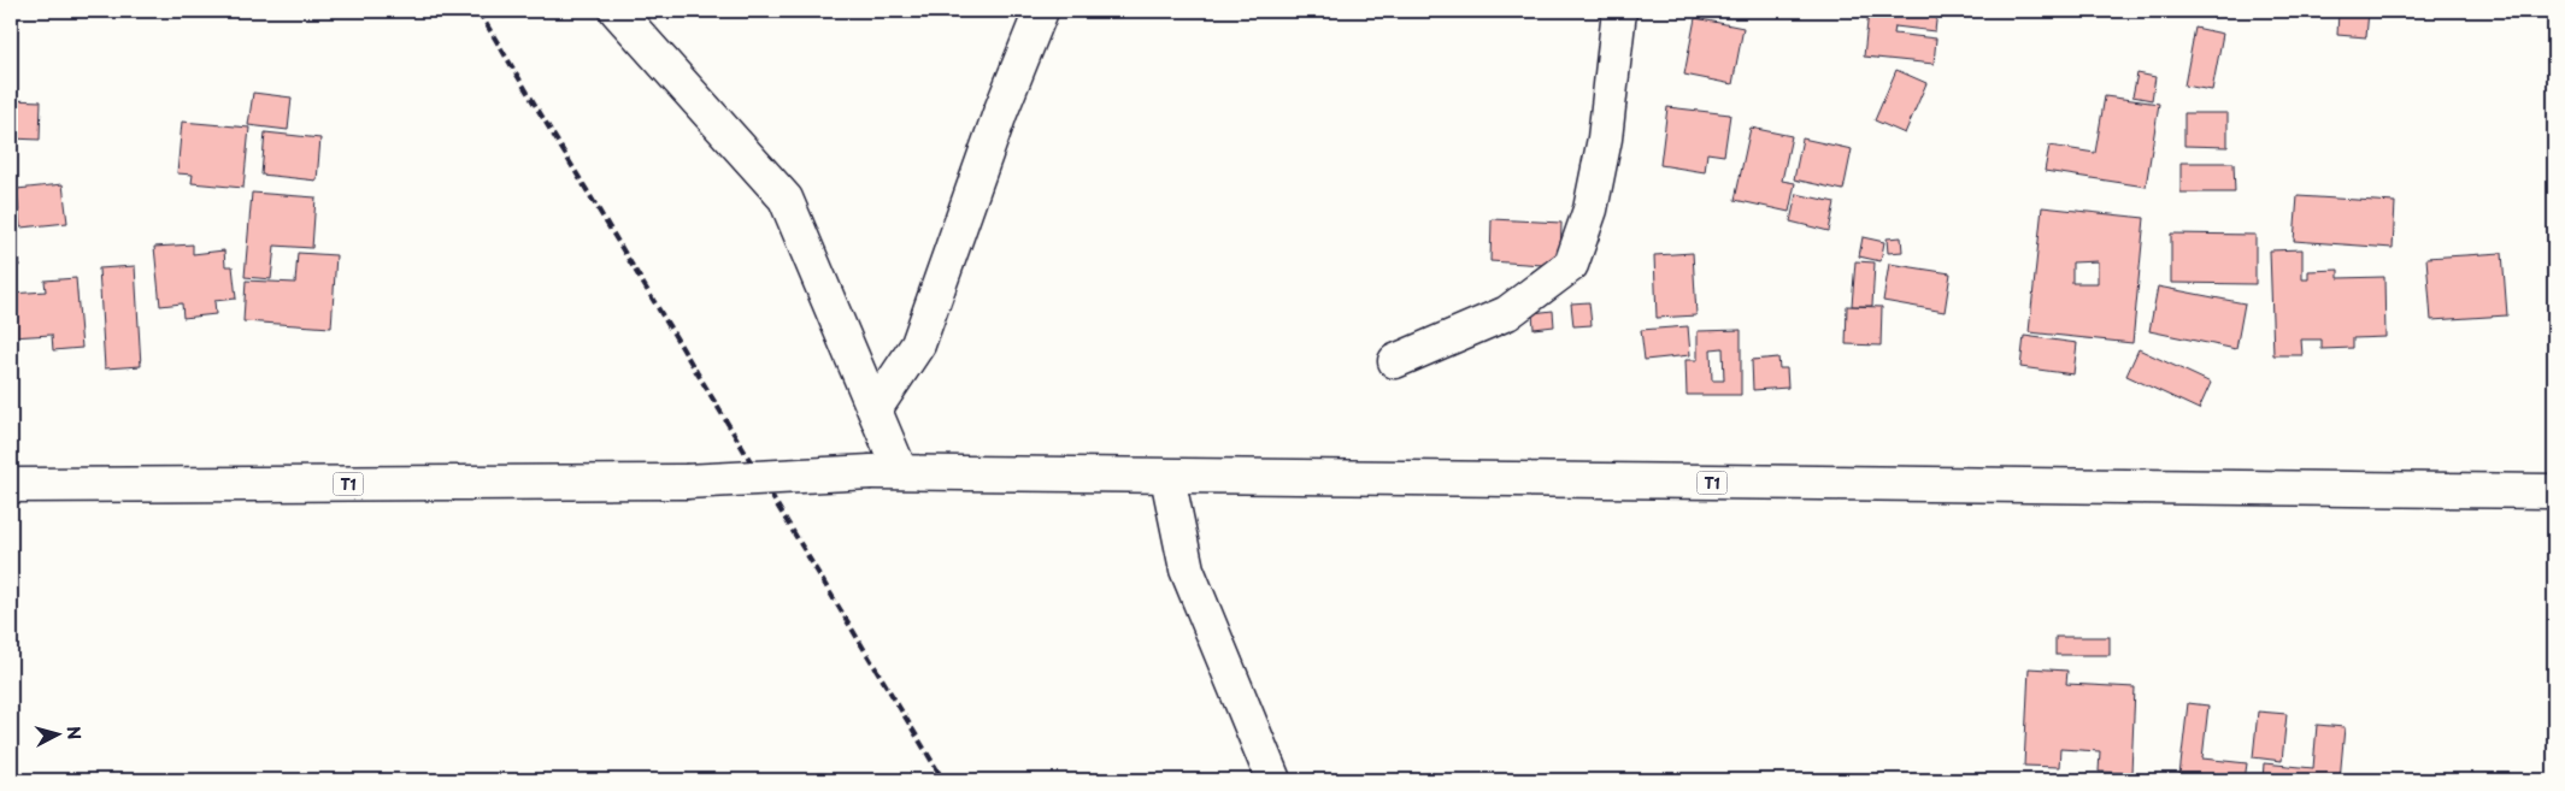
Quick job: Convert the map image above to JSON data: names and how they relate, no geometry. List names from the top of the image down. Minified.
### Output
{"streets":{"main road":["T1"]},"north":"right"}
